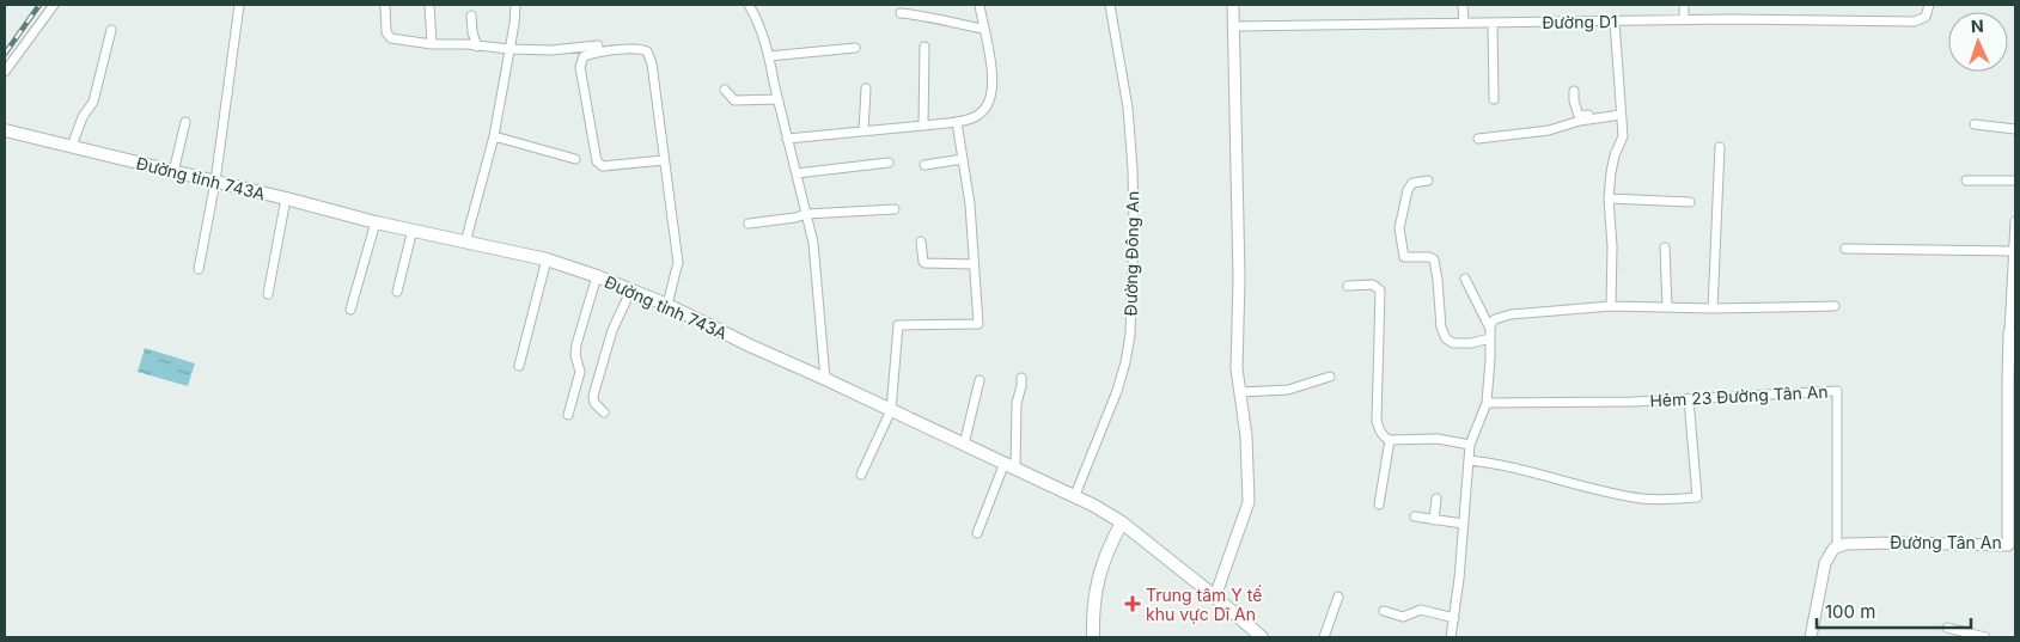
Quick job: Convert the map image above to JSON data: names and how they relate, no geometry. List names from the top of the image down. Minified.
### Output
{"streets":{"main road":["Đường tỉnh 743A"],"street":["Đường D1","Đường Đông An","Hẻm 23 Đường Tân An","Đường Tân An"]},"crossings":[["Đường tỉnh 743A","Đường Đông An"],["Hẻm 23 Đường Tân An","Đường Tân An"]],"places":{"health":["Trung tâm Y tế khu vực Dĩ An"]},"scale_bar":"100 m","north":"top"}
